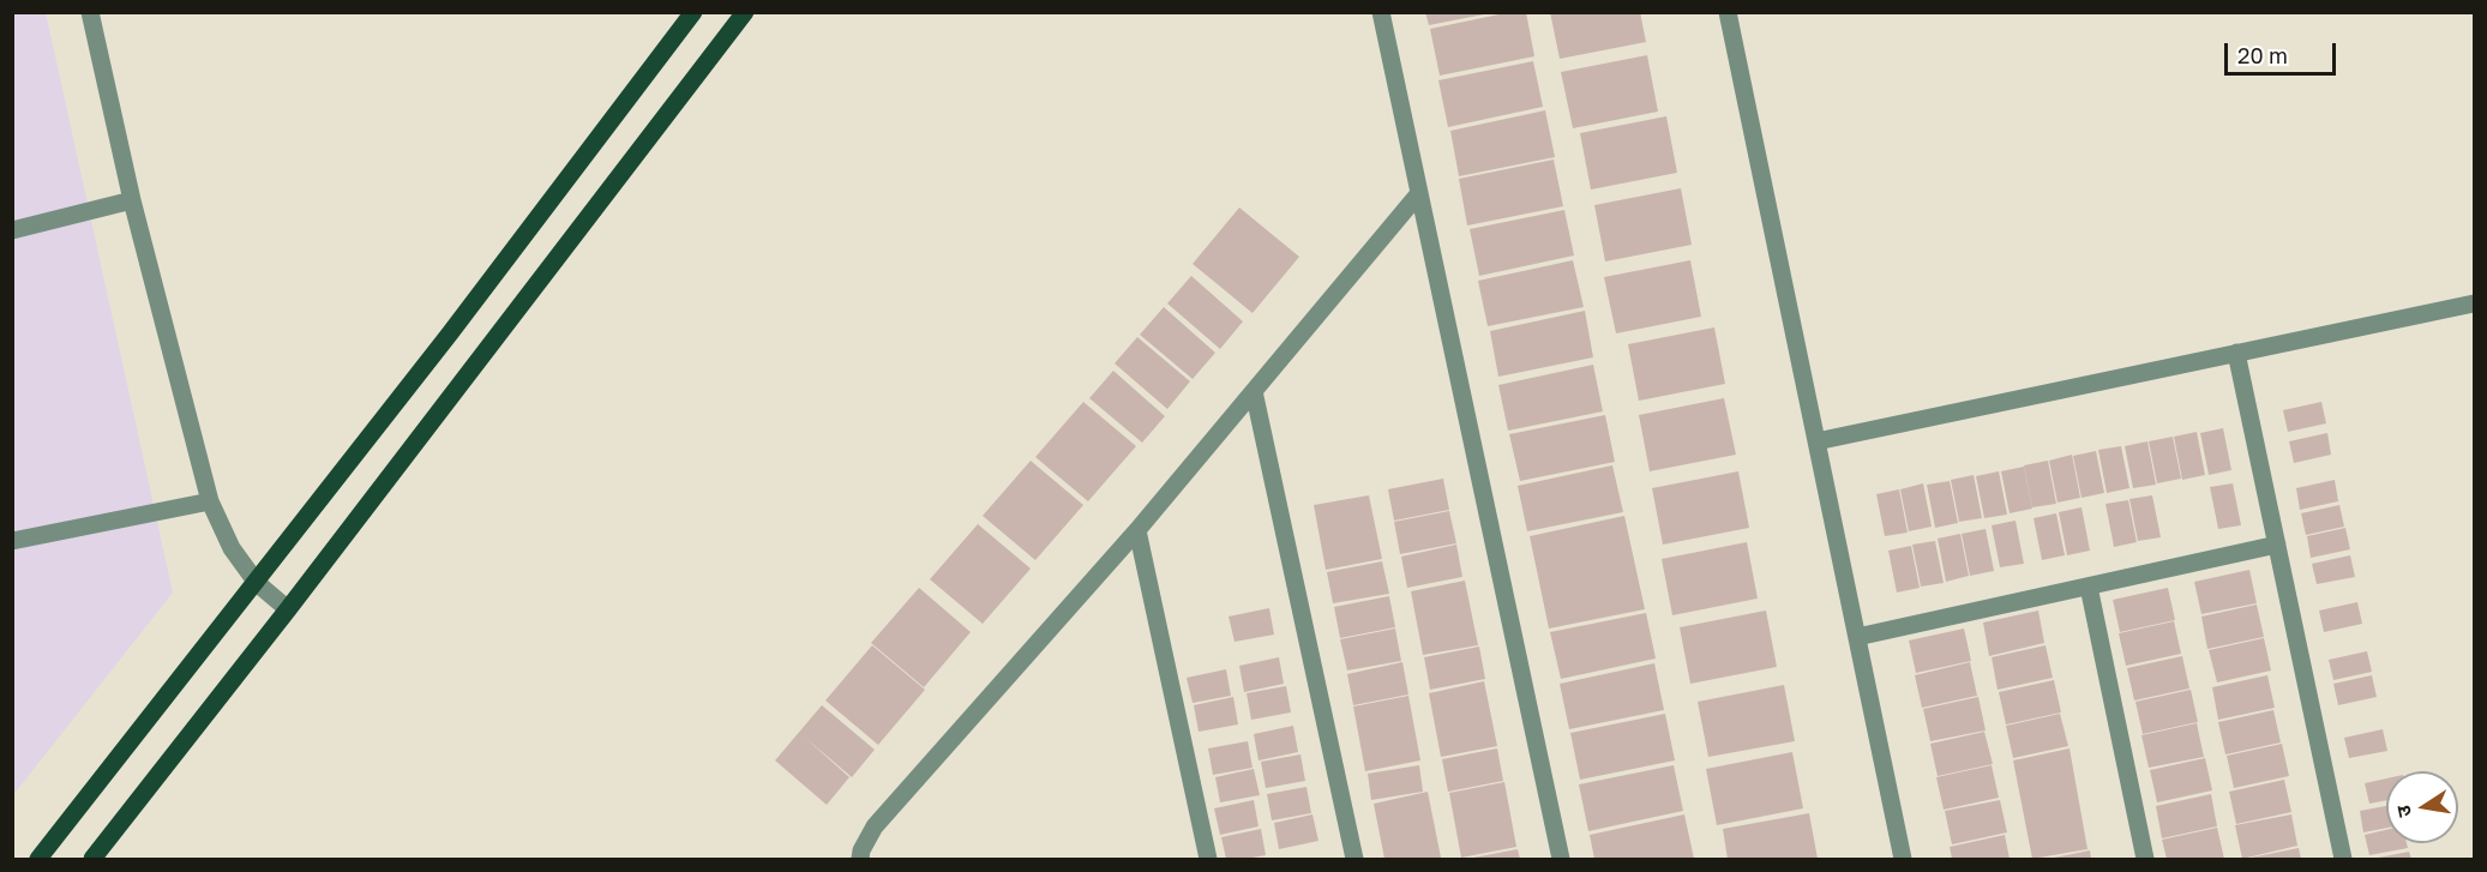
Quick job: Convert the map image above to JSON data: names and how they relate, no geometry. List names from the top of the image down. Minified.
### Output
{"scale_bar":"20 m","north":"left"}
